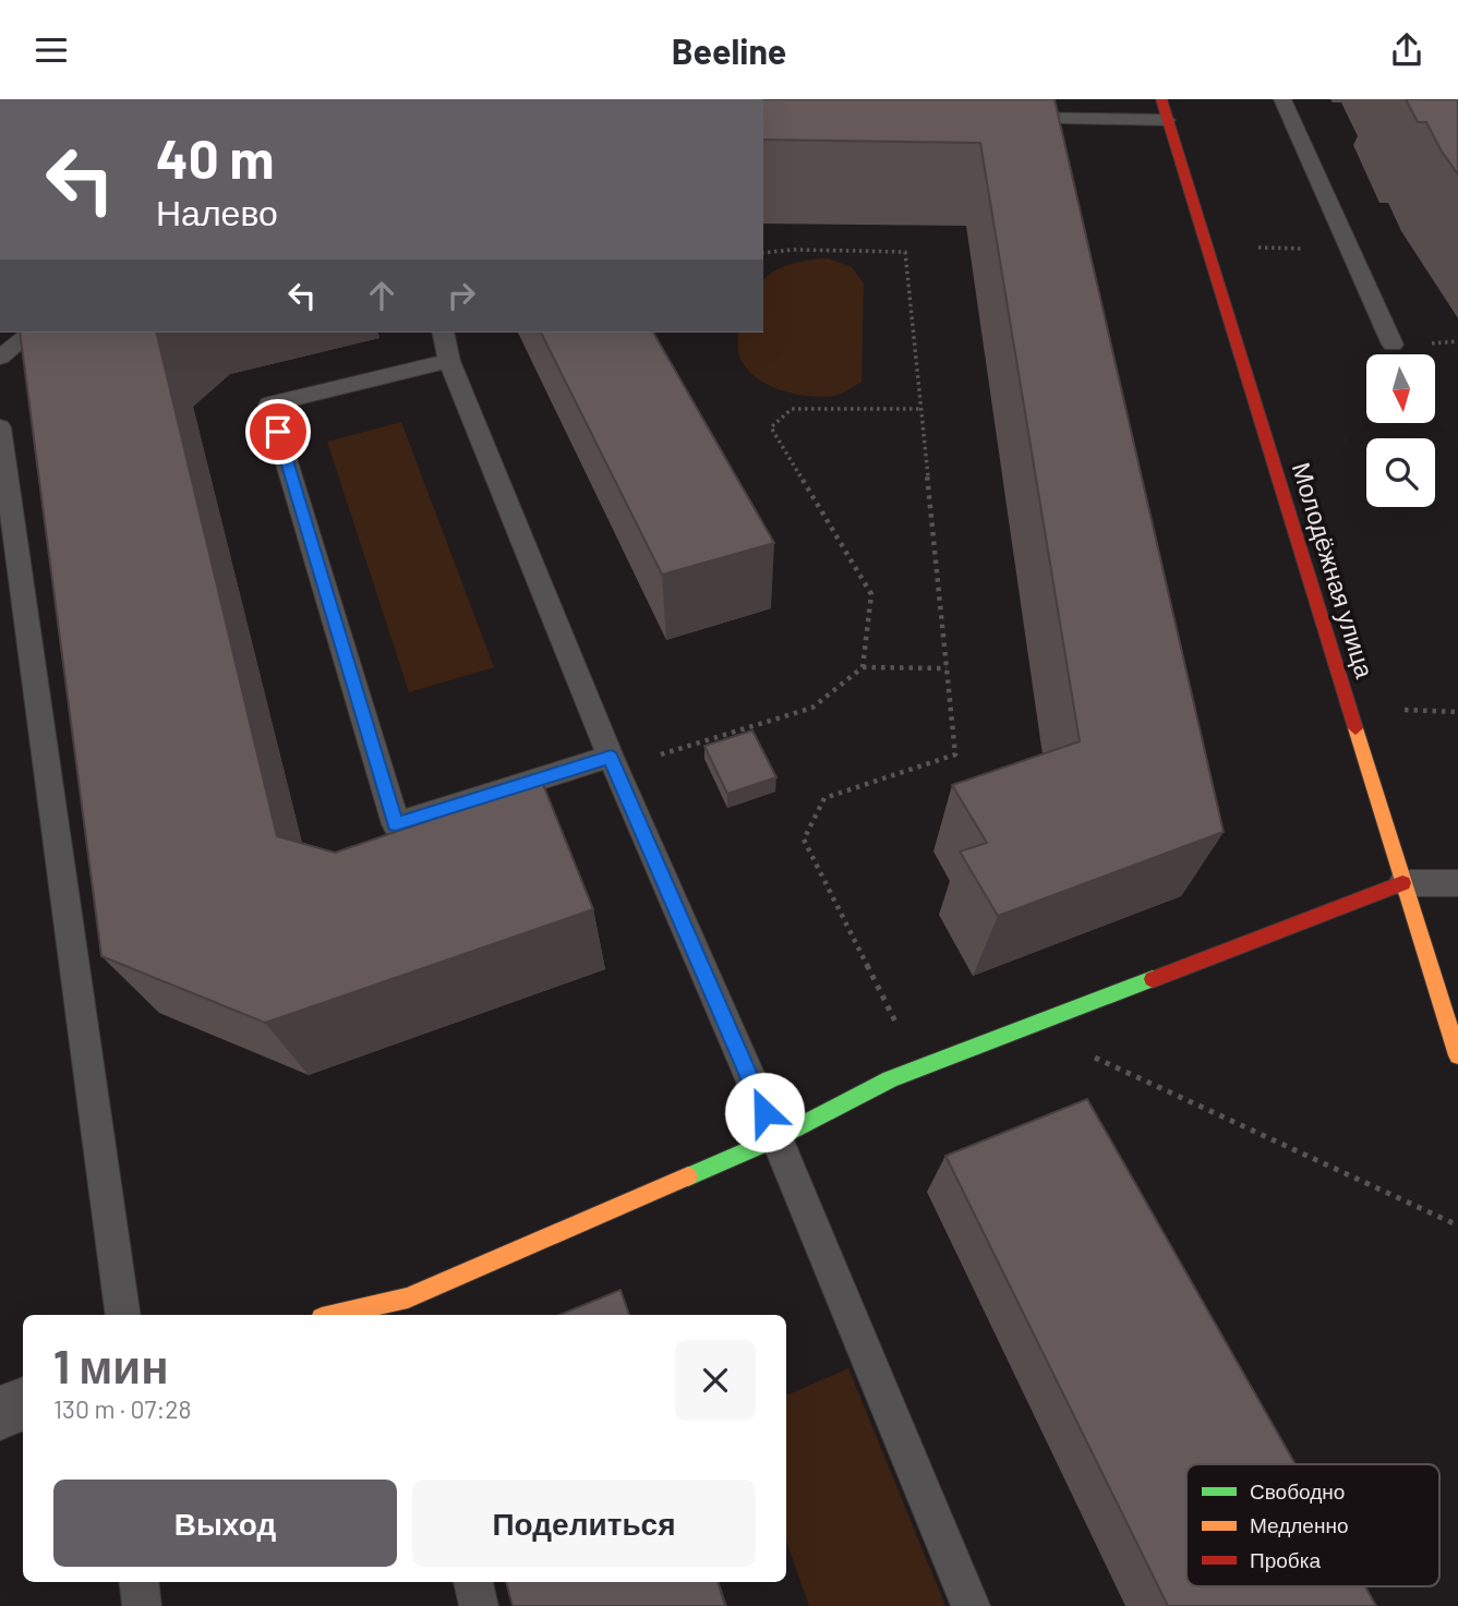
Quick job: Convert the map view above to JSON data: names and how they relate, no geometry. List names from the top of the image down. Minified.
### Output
{"streets":{"street":["Молодёжная улица"]},"legend":["Свободно","Медленно","Пробка"],"north":"bottom","page":{"header":"Beeline","turn":["40 m","Налево"],"heading":["1 мин","130 m · 07:28"],"buttons":["Выход","Поделиться"]}}
